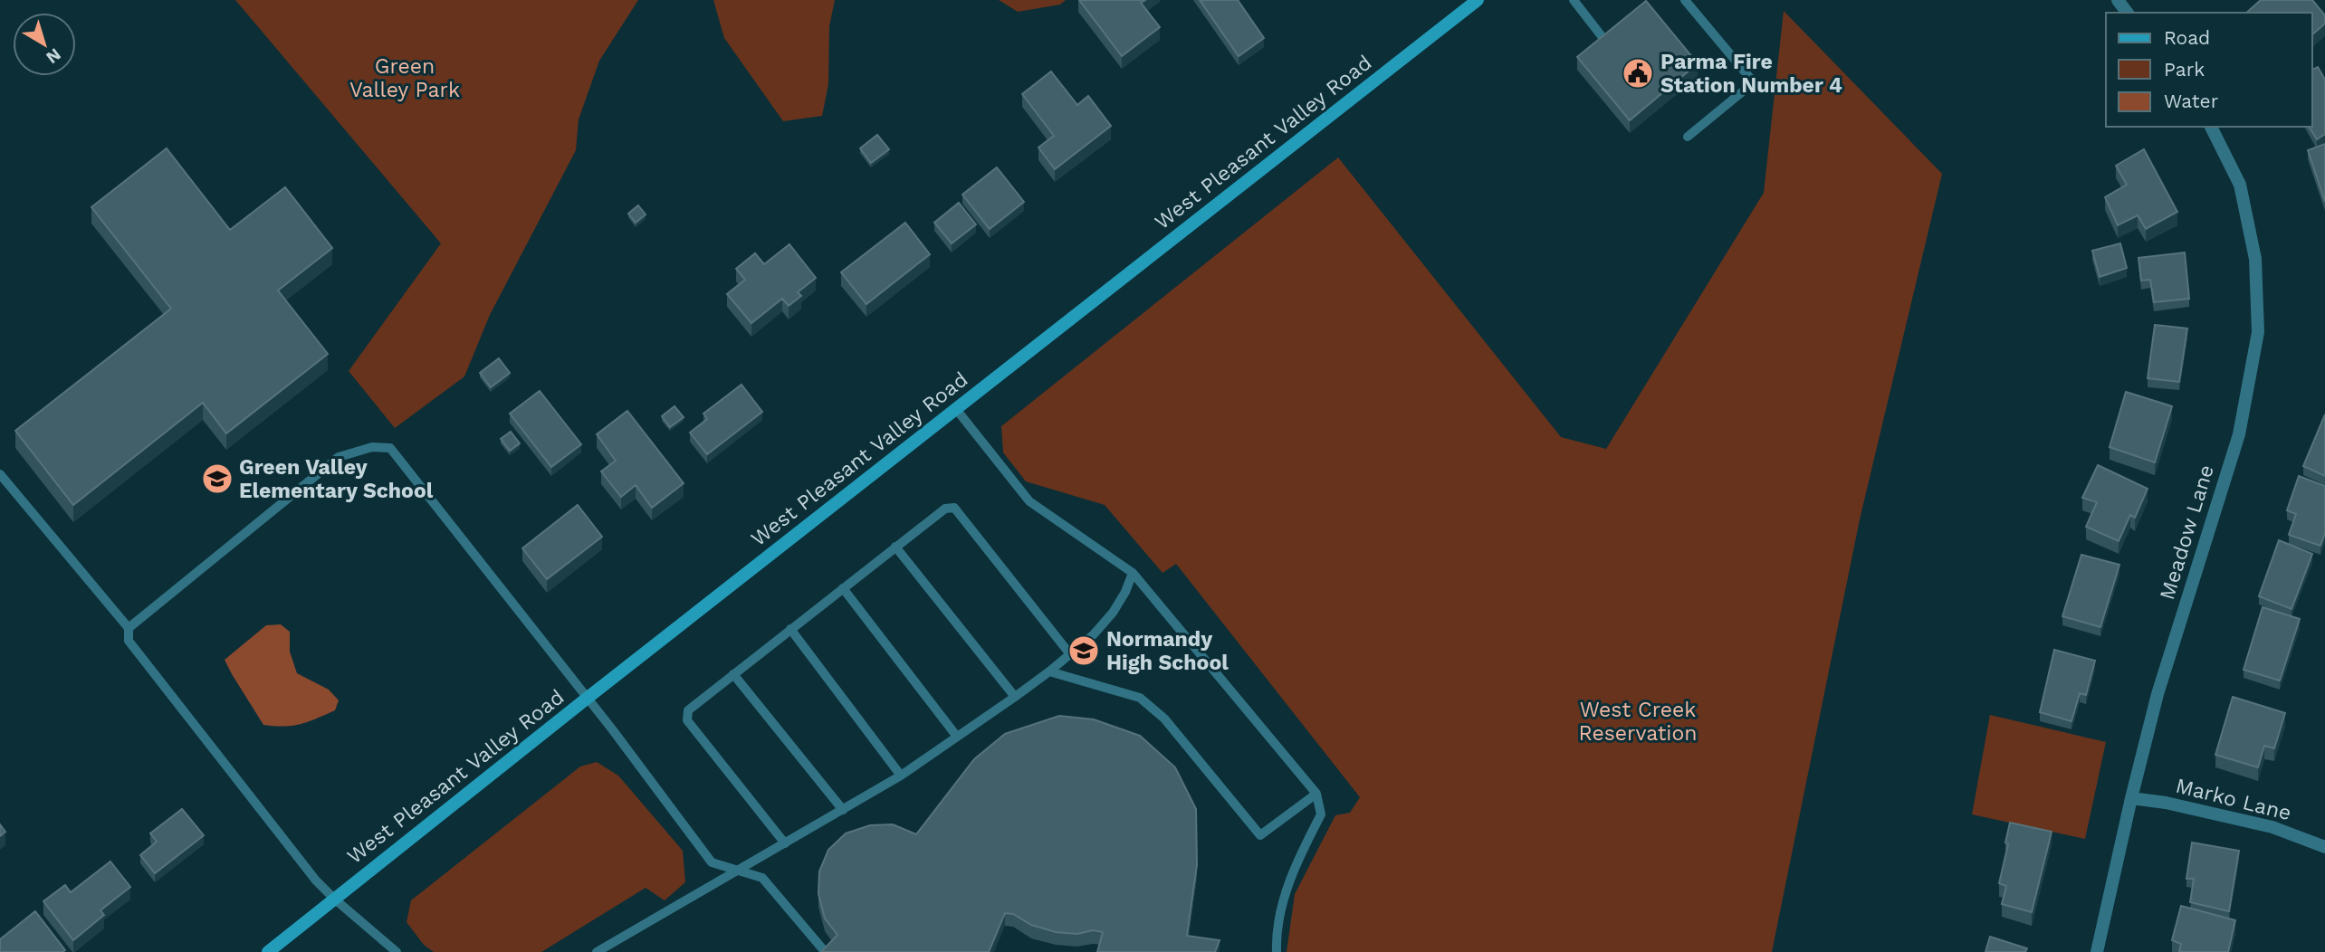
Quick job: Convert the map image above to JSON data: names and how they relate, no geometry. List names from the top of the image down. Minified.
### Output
{"streets":{"main road":["West Pleasant Valley Road"],"street":["Meadow Lane","Marko Lane"]},"crossings":[["Meadow Lane","Marko Lane"]],"parks":["Green Valley Park","West Creek Reservation"],"places":{"public building":["Parma Fire Station Number 4"],"school or university":["Green Valley Elementary School","Normandy High School"]},"legend":["Road","Park","Water"],"north":"bottom right"}
